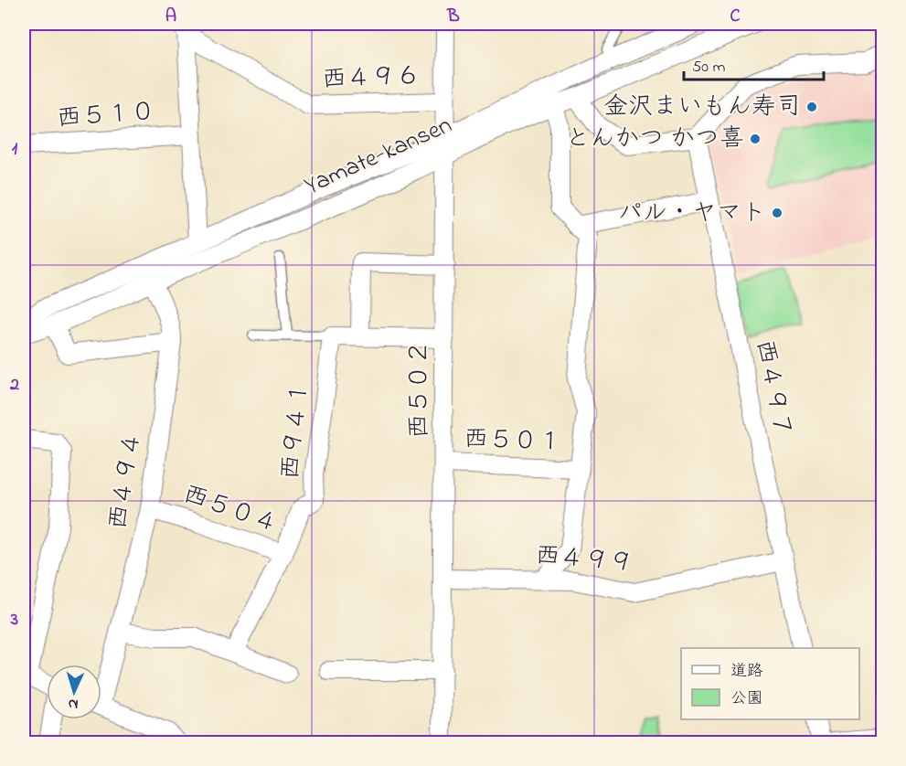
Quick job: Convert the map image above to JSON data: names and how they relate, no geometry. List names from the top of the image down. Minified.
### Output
{"streets":{"street":["西４９６","西５１０","Yamate-kansen","西４９７","西５０２","西９４１","西５０１","西４９４","西５０４","西４９９"]},"crossings":[["西４９６","西５０２"],["Yamate-kansen","西５０２"],["Yamate-kansen","西４９４"],["西４９７","西４９９"],["西５０２","西５０１"],["西５０２","西４９９"],["西９４１","西５０４"],["西４９４","西５０４"]],"places":["金沢まいもん寿司","とんかつ かつ喜","パル・ヤマト"],"legend":["道路","公園"],"scale_bar":"50 m","north":"bottom","grid":{"columns":["A","B","C"],"rows":["1","2","3"]}}
